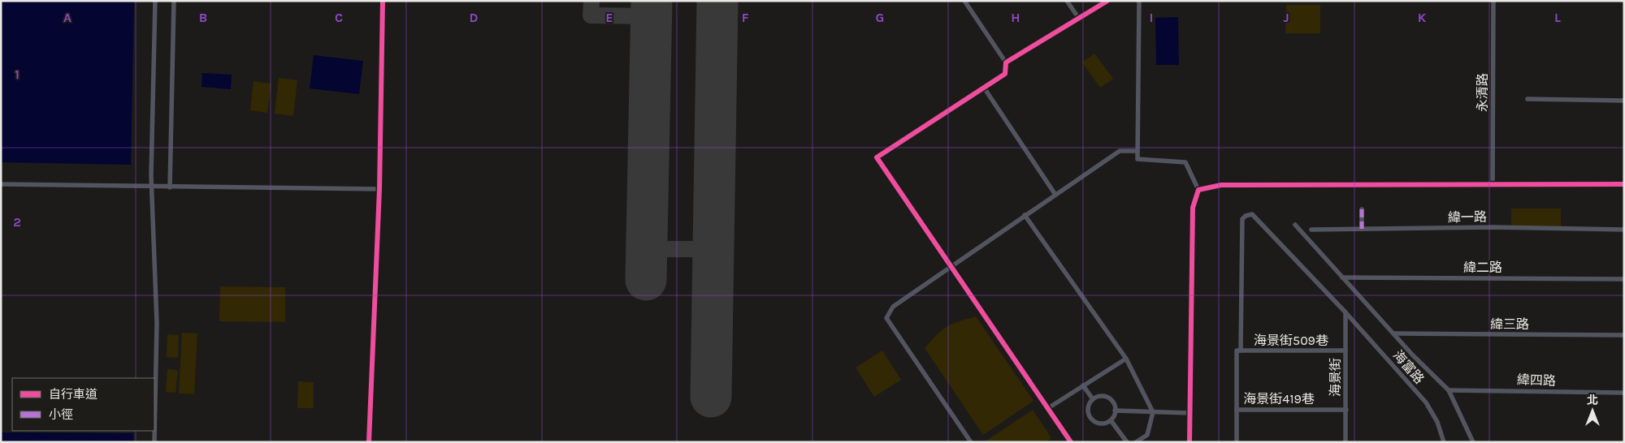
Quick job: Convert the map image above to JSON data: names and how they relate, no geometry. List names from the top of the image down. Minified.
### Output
{"streets":{"street":["永清路","緯一路","緯二路","緯三路","海景街509巷","海富路","海景街","緯四路","海景街419巷"]},"crossings":[["海景街509巷","海富路"],["海景街509巷","海景街"],["海富路","海景街"],["海景街","海景街419巷"]],"legend":["自行車道","小徑"],"north":"top","grid":{"columns":["A","B","C","D","E","F","G","H","I","J","K","L"],"rows":["1","2"]}}
